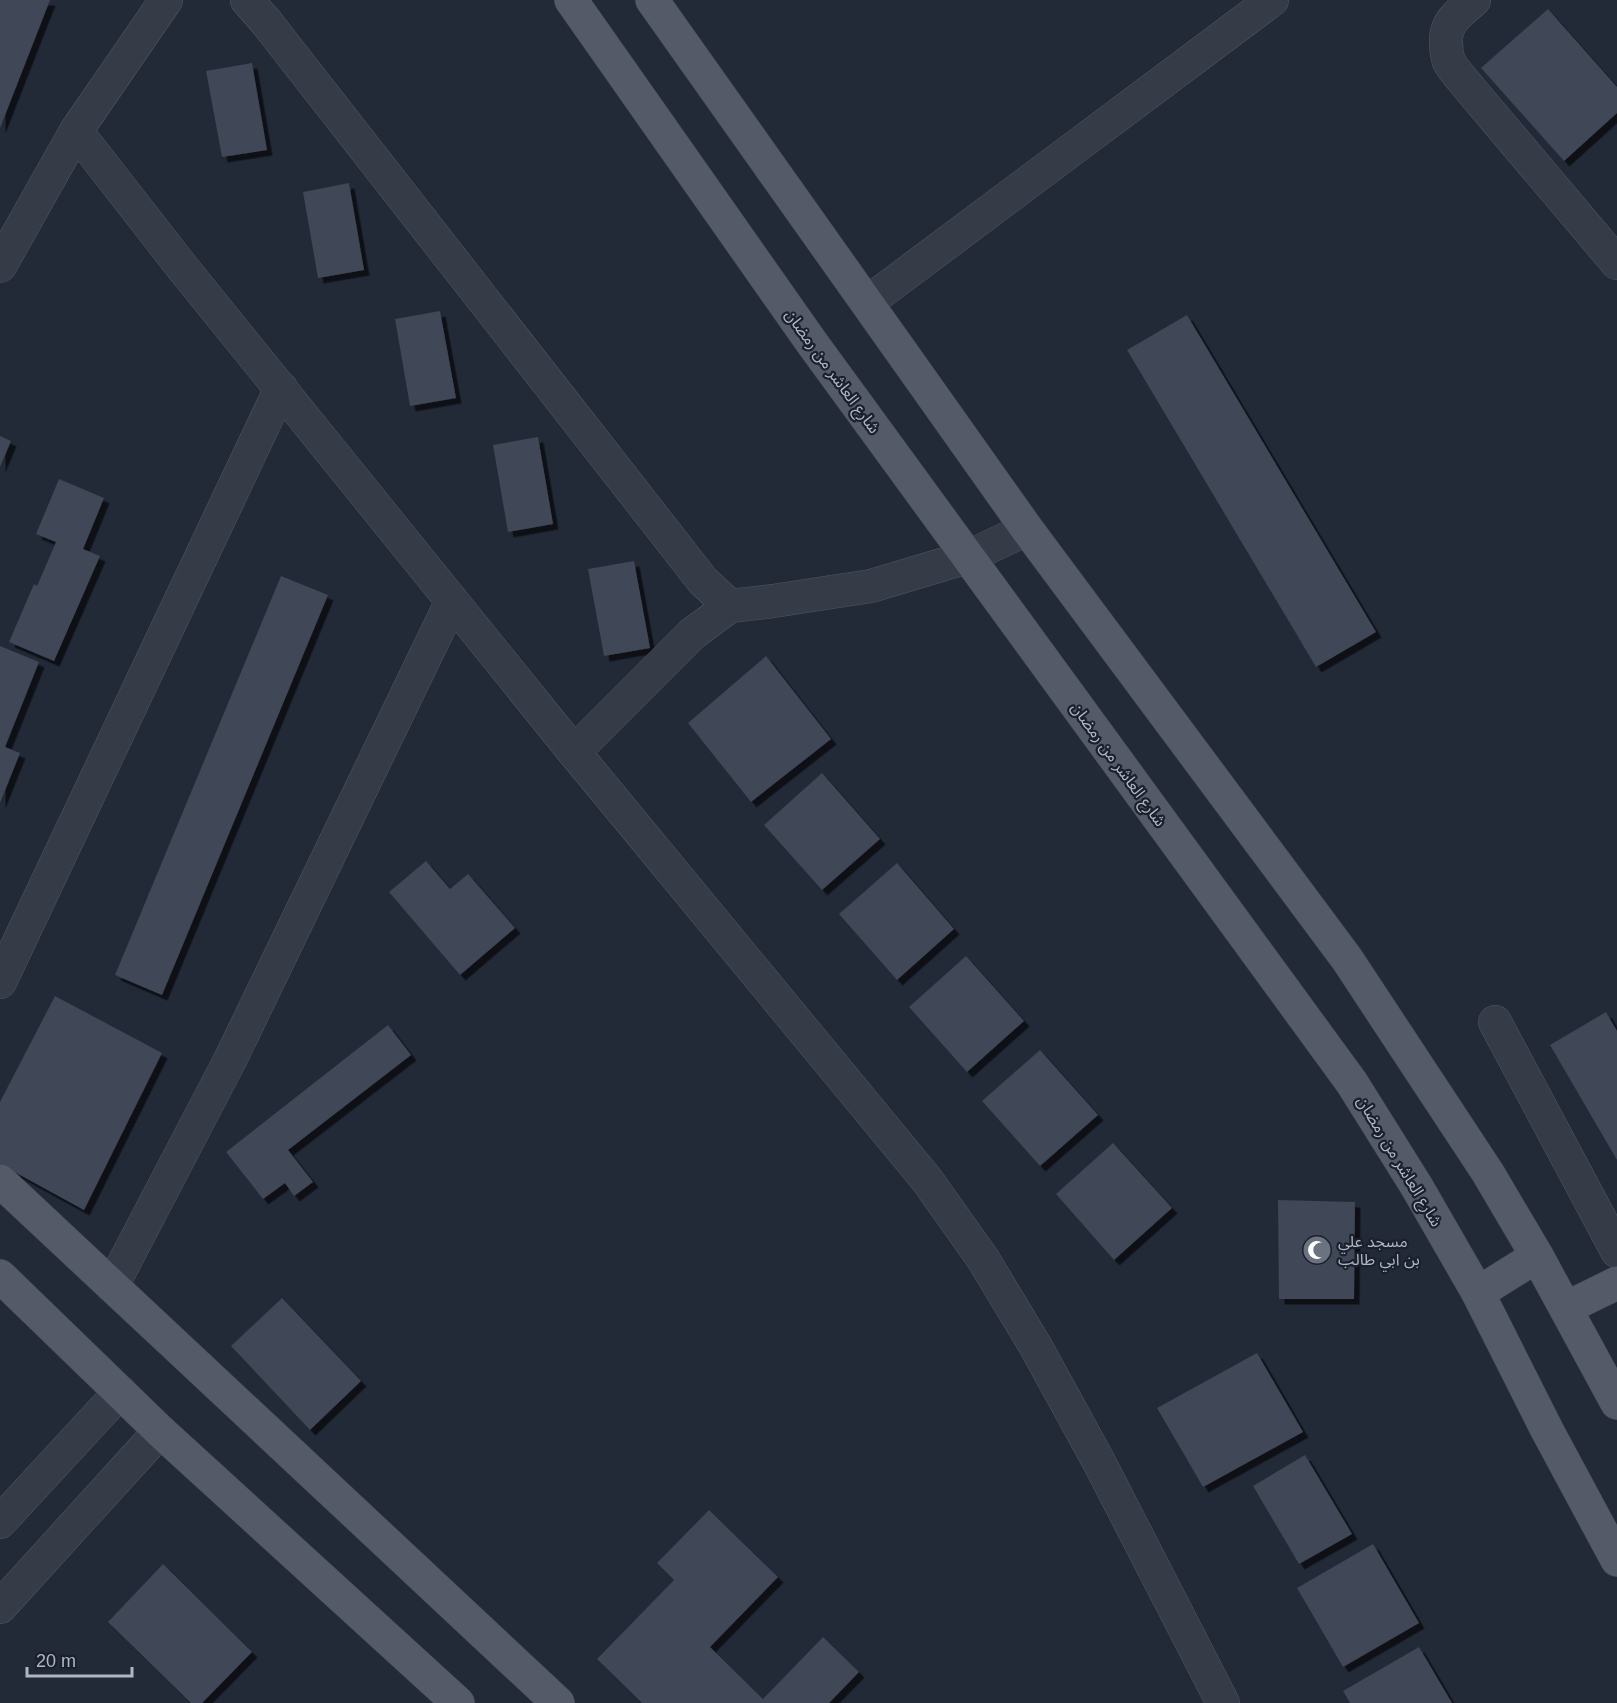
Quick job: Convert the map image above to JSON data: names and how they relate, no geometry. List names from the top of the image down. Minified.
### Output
{"streets":{"main road":["شارع العاشر من رمضان"]},"places":{"mosque":["مسجد علي بن ابي طالب"]},"scale_bar":"20 m"}
